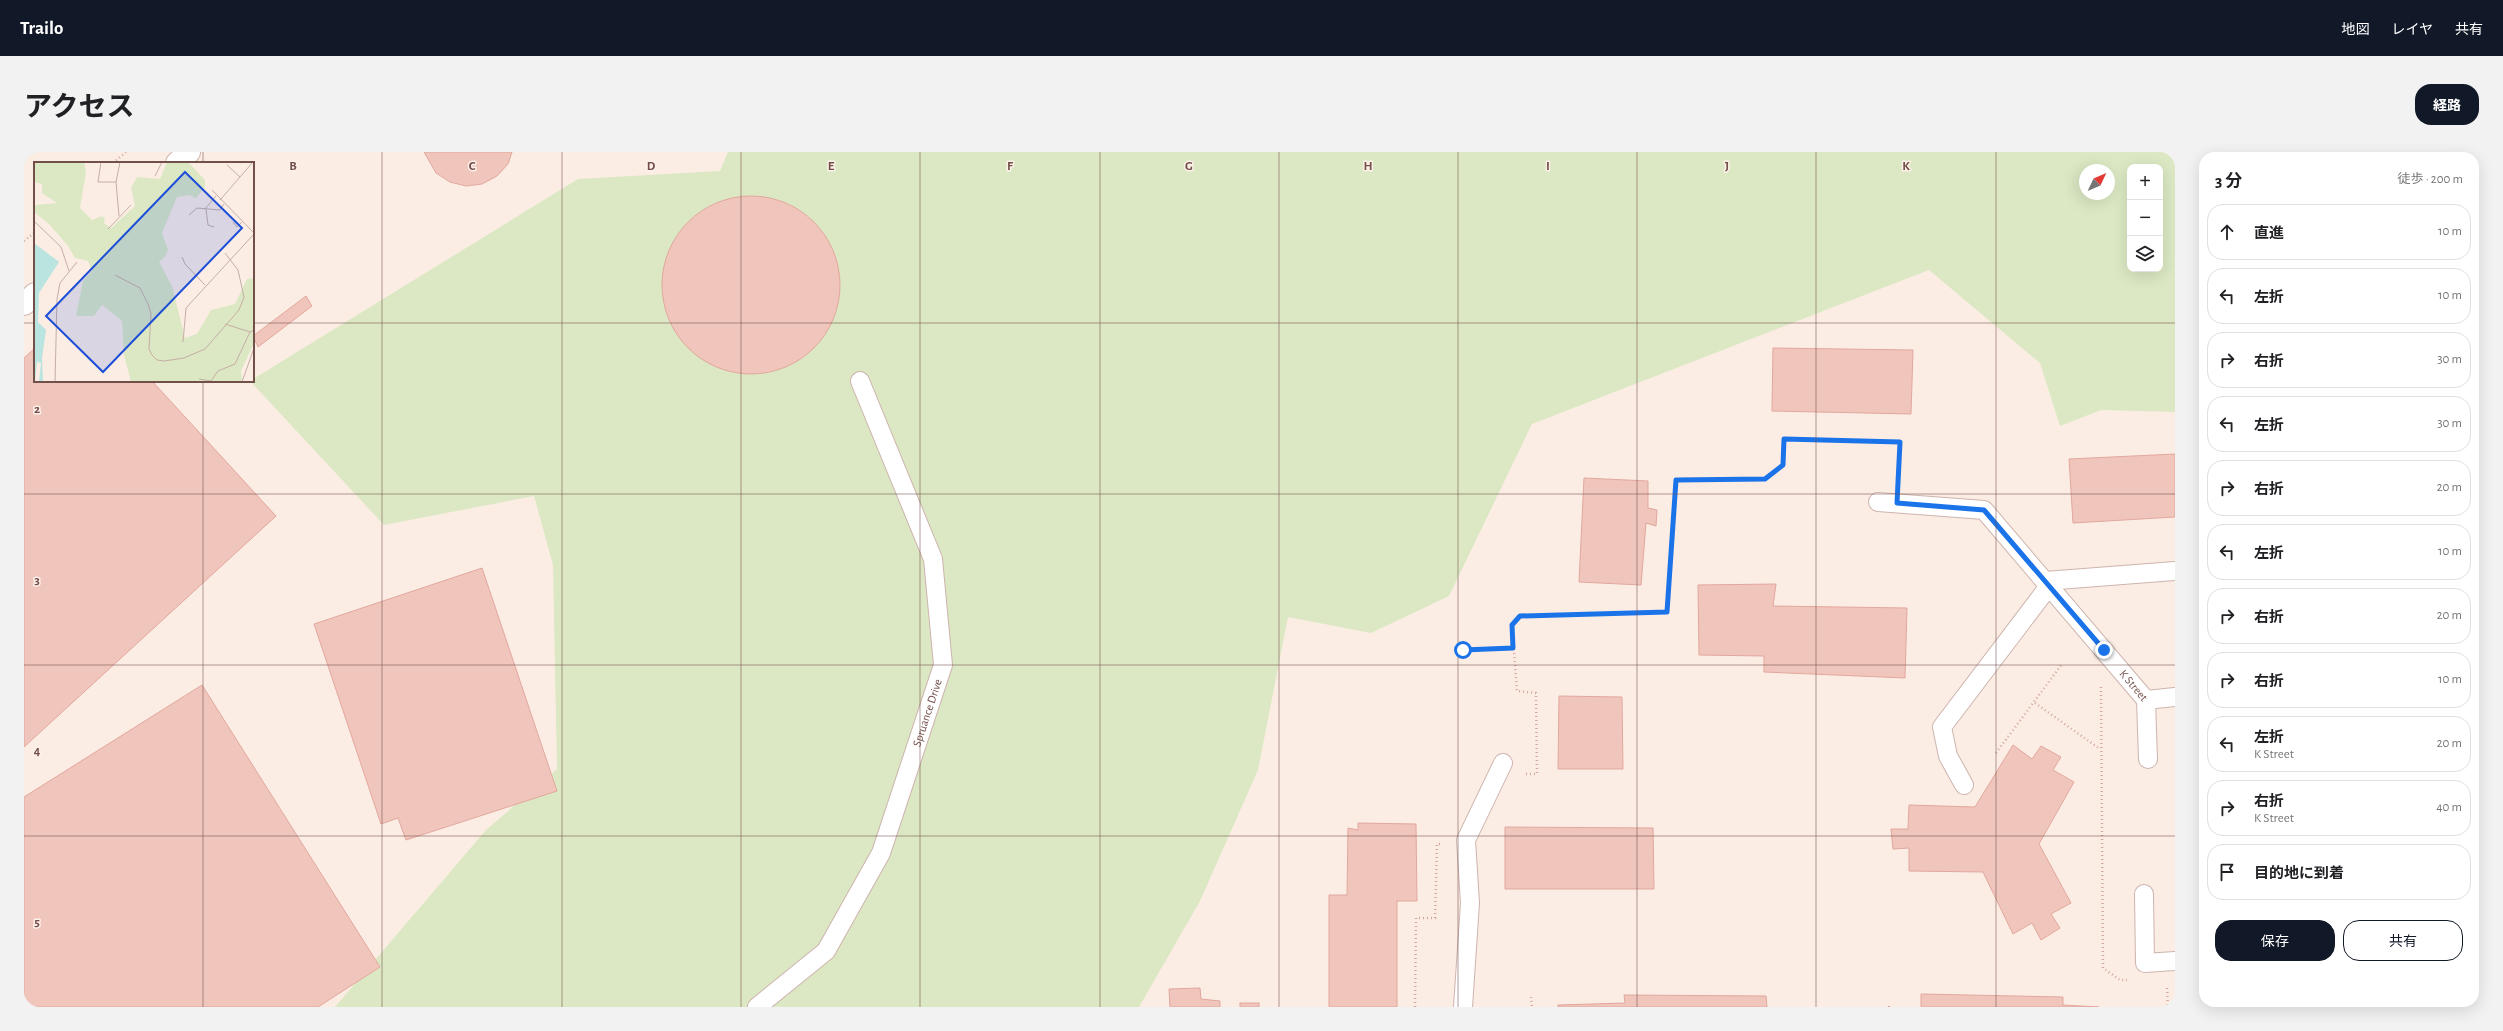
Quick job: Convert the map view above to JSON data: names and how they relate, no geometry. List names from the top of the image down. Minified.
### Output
{"streets":{"lane":["K Street","Spruance Drive"]},"north":"top right","page":{"header":"Trailo","nav":["地図","レイヤ","共有"],"title":"アクセス","buttons":["経路",["保存","共有"]],"heading":["3 分","徒歩 · 200 m"],"map_buttons":["+","−"],"list":[["直進","10 m"],["左折","10 m"],["右折","30 m"],["左折","30 m"],["右折","20 m"],["左折","10 m"],["右折","20 m"],["右折","10 m"],["左折","K Street","20 m"],["右折","K Street","40 m"],"目的地に到着"]},"grid":{"columns":["B","C","D","E","F","G","H","I","J","K"],"rows":["2","3","4","5"]}}
